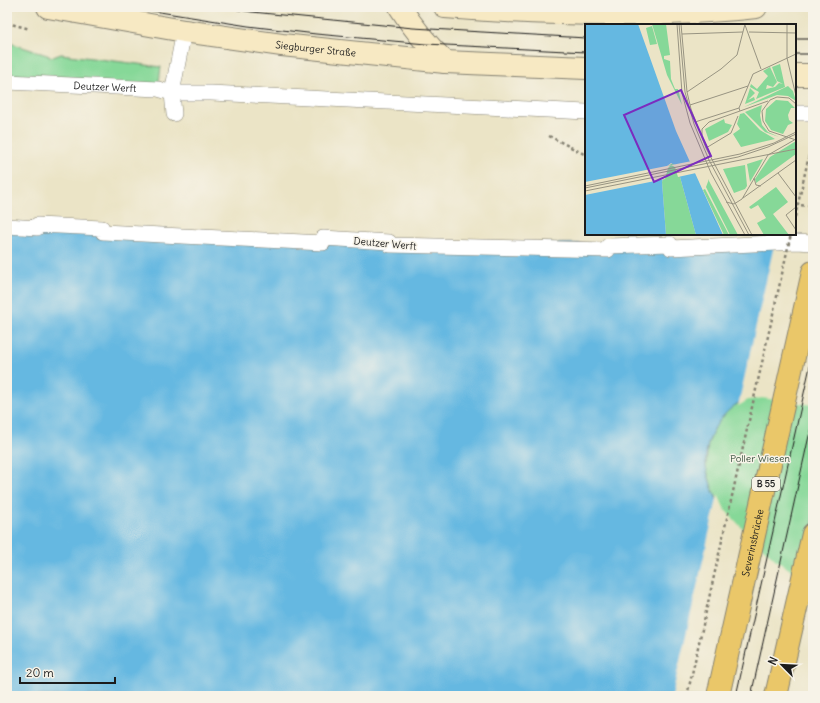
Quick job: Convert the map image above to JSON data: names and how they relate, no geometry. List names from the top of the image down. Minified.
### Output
{"streets":{"main road":["Siegburger Straße","B 55","Severinsbrücke"],"lane":["Deutzer Werft"]},"parks":["Poller Wiesen"],"scale_bar":"20 m","north":"top left"}
